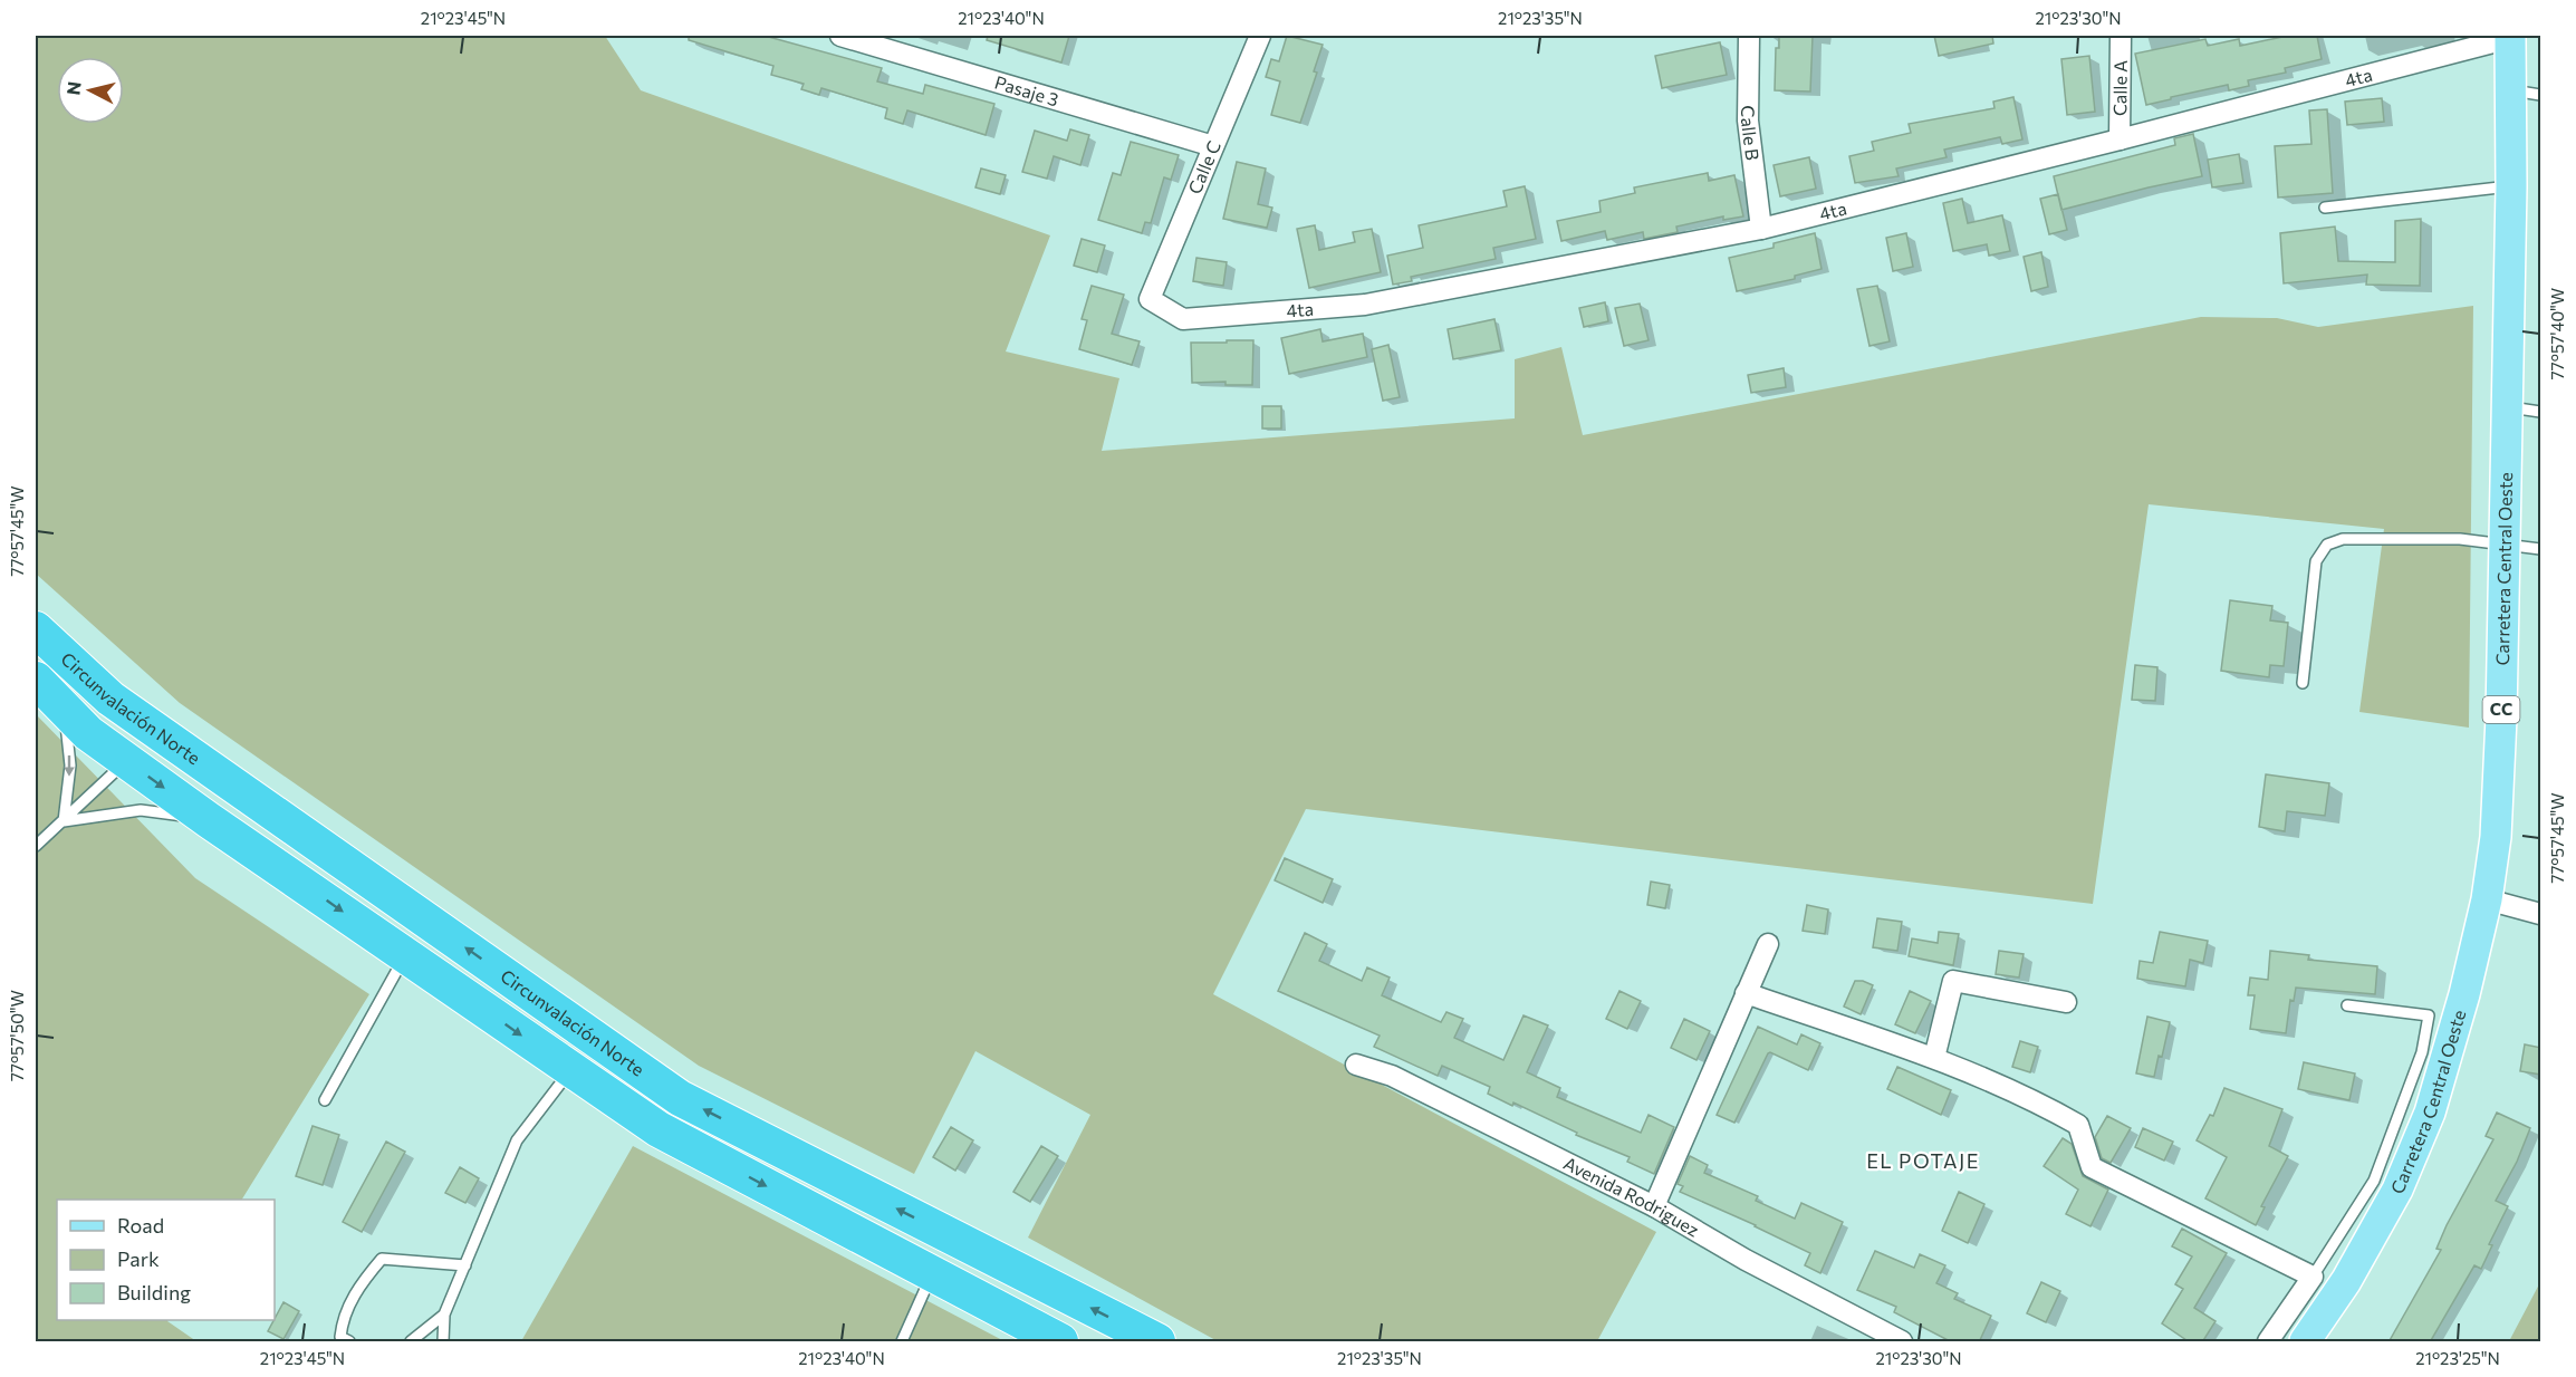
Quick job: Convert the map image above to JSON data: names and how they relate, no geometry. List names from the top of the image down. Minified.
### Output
{"streets":{"highway":["Circunvalación Norte"],"main road":["Carretera Central Oeste","CC"],"street":["4ta","Calle A","Pasaje 3","Calle B","Calle C","Avenida Rodriguez"]},"crossings":[["4ta","Calle A"],["4ta","Calle B"],["4ta","Calle C"],["4ta","Carretera Central Oeste"],["Pasaje 3","Calle C"]],"districts":["EL POTAJE"],"legend":["Road","Park","Building"],"north":"left","coordinates":["21°23'45\"N","21°23'40\"N","21°23'35\"N","21°23'30\"N","77°57'40\"W","77°57'45\"W","77°57'50\"W","21°23'25\"N"]}
